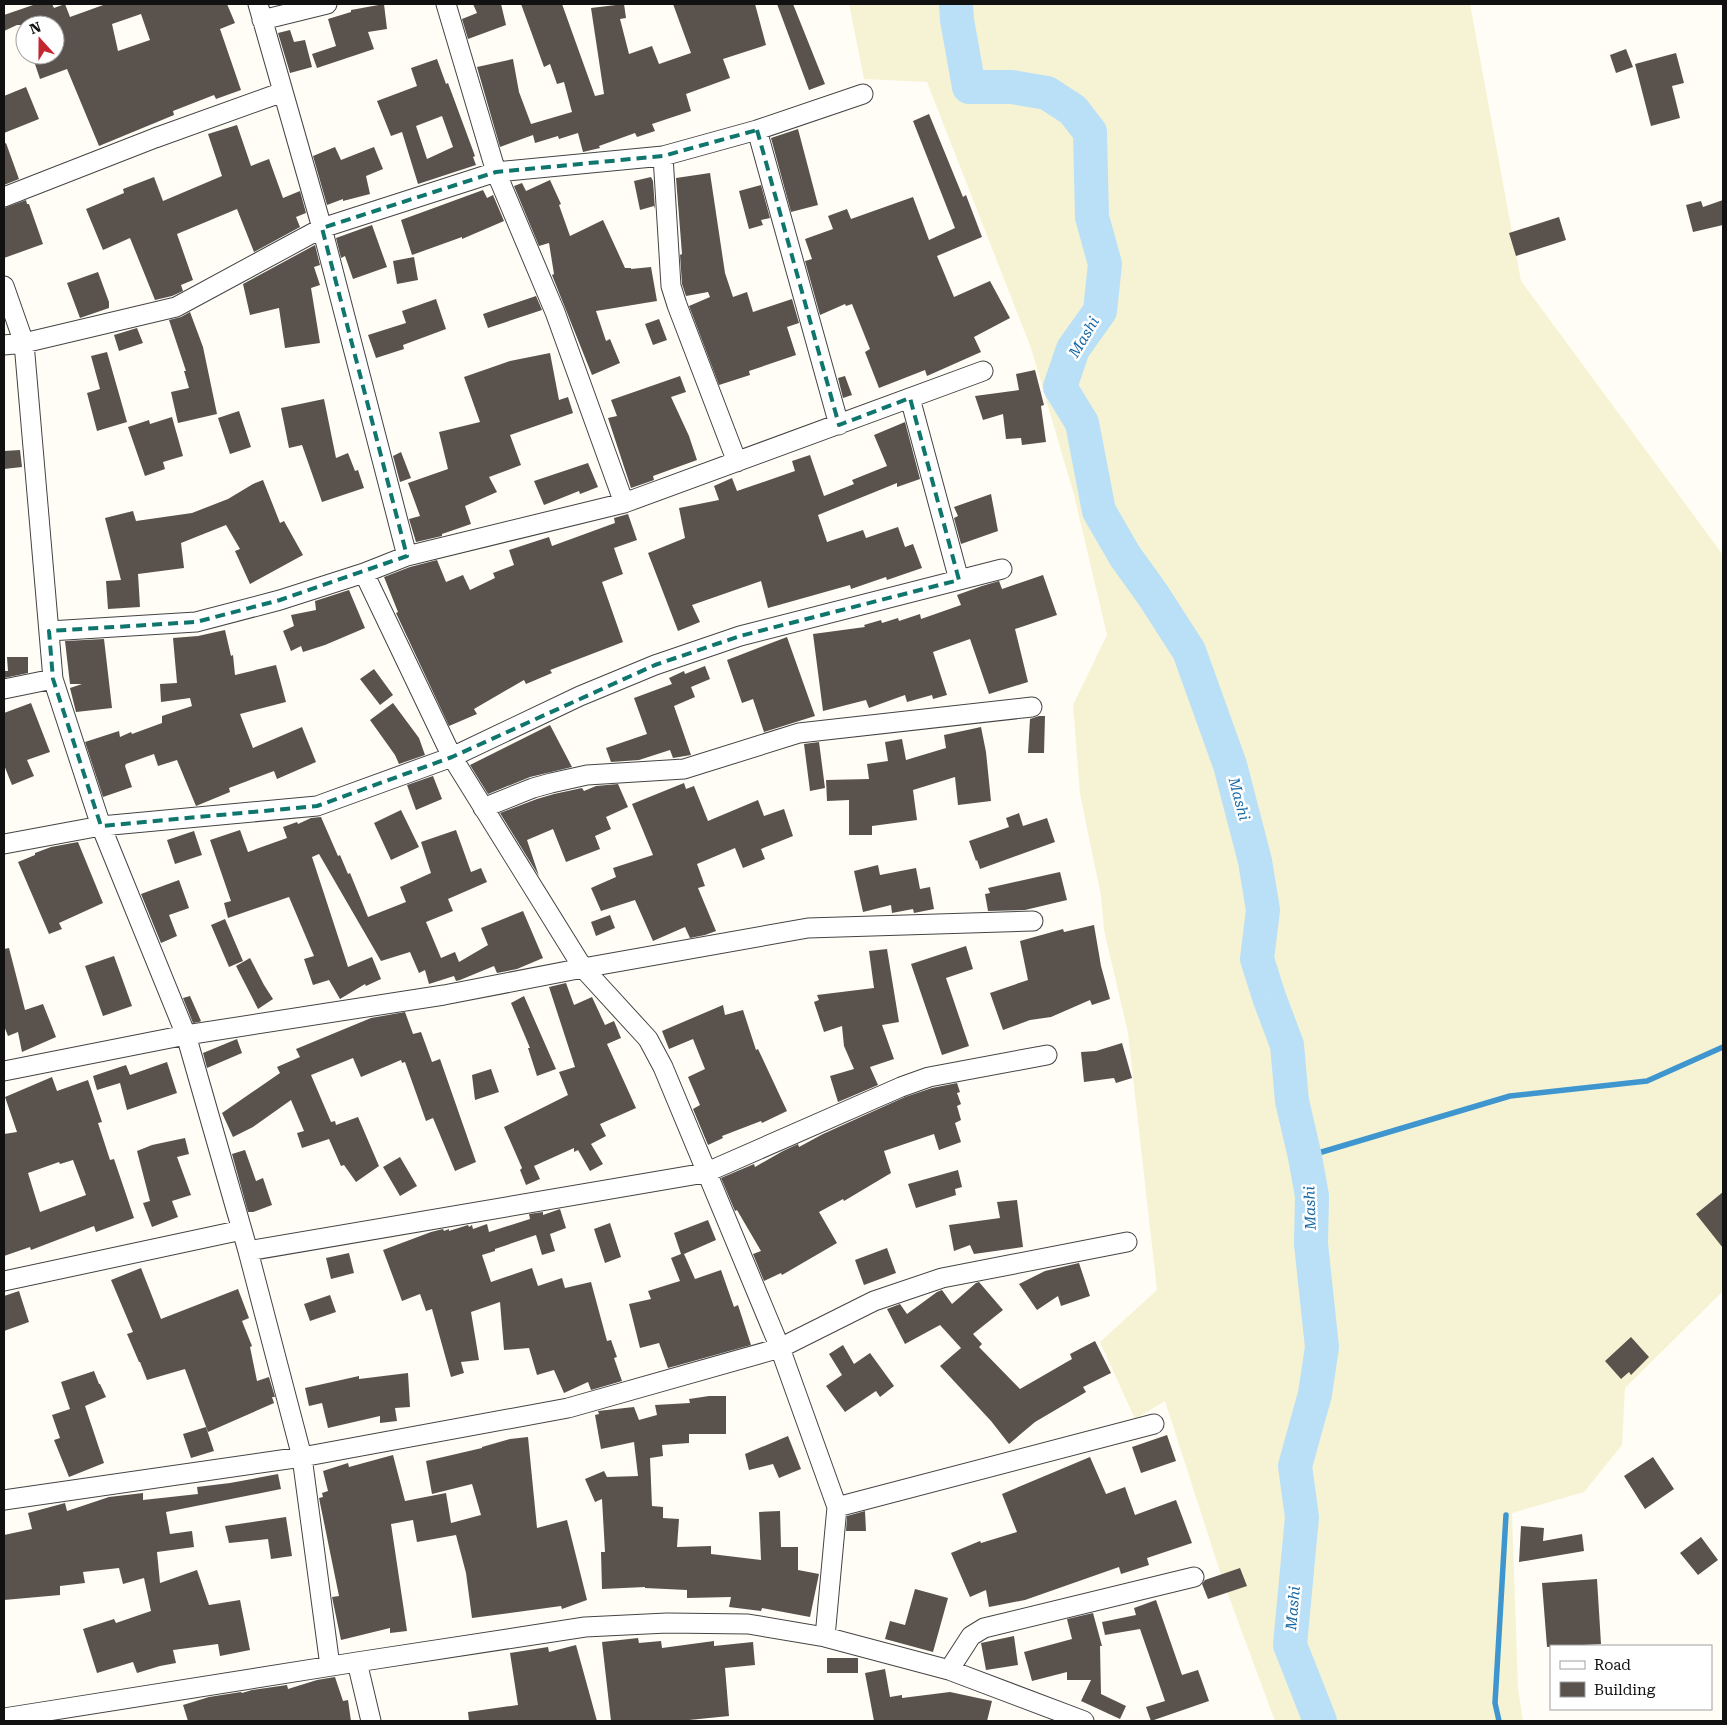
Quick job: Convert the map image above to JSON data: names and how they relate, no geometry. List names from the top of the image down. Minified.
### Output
{"water":["Mashi"],"legend":["Road","Building"],"north":"top"}
